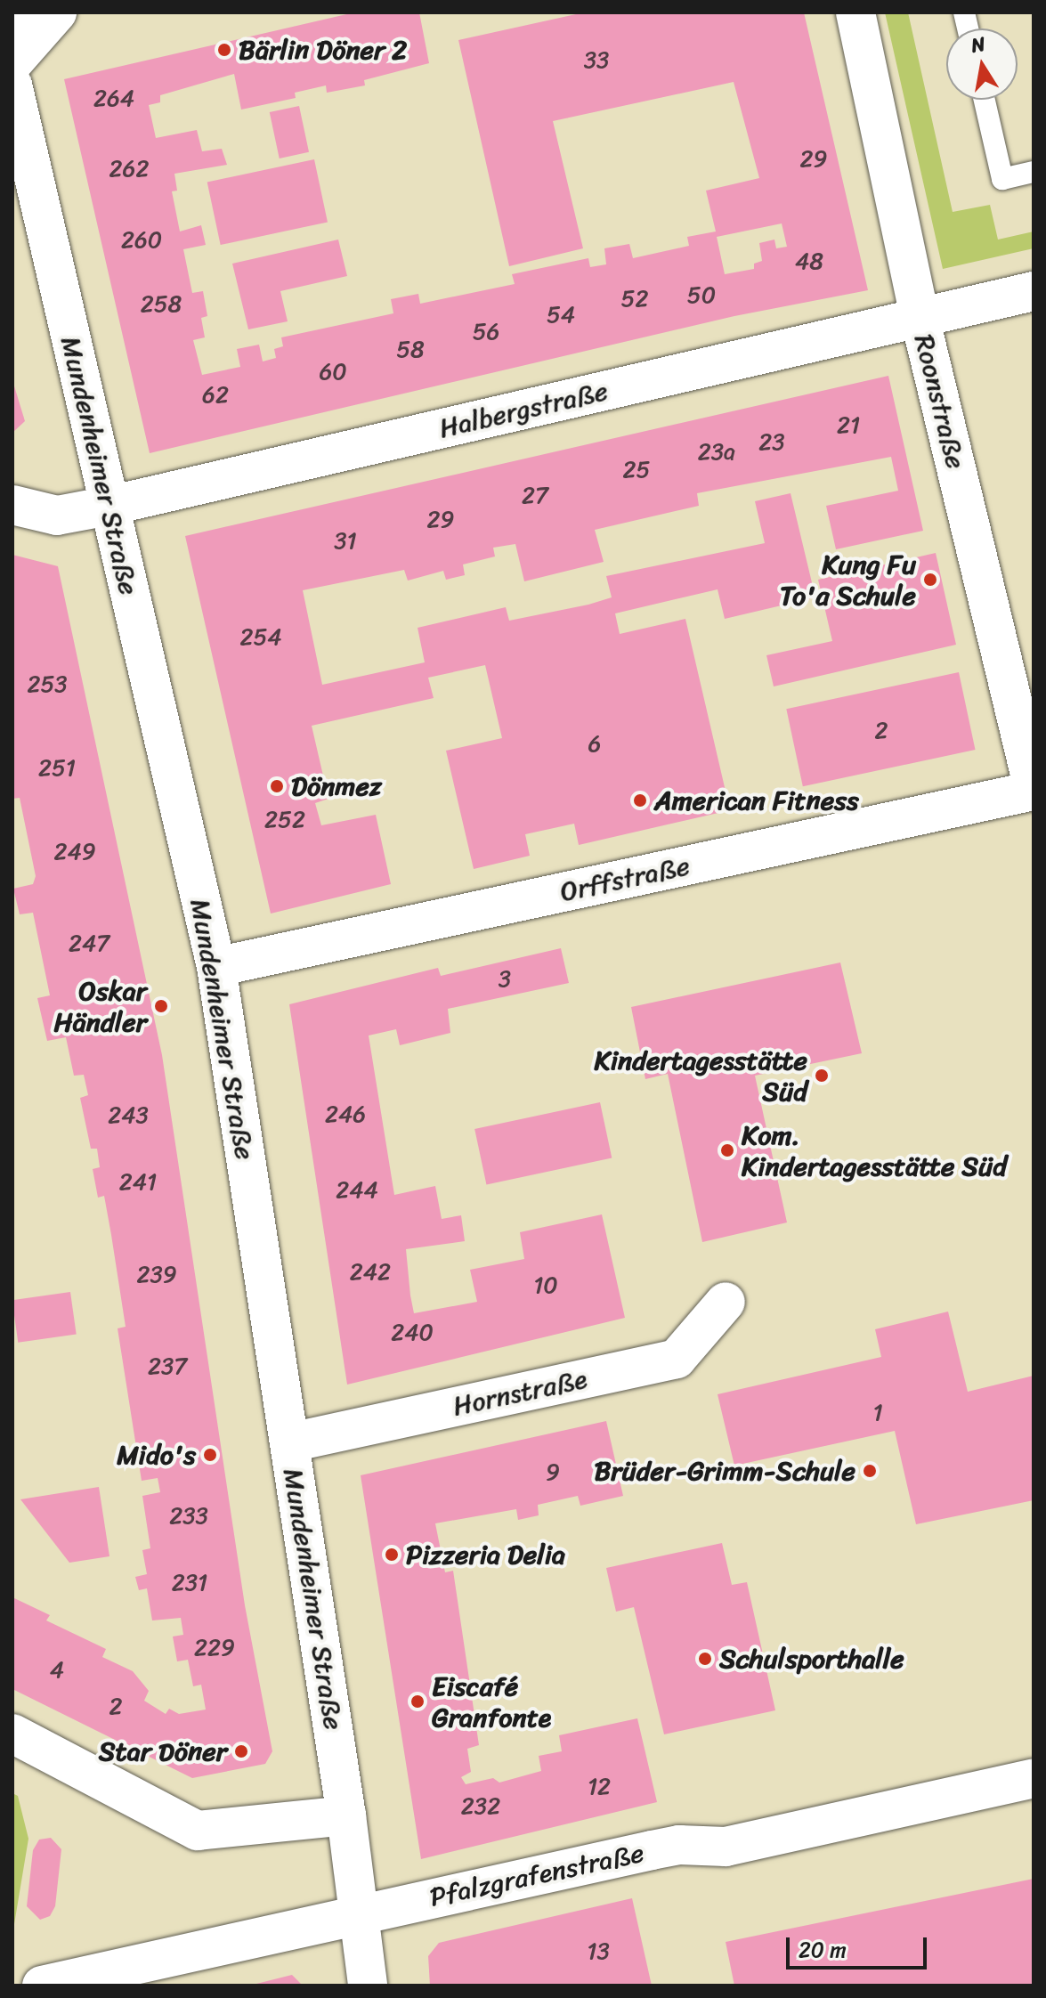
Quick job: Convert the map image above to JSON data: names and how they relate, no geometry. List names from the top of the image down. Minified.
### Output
{"streets":{"street":["Roonstraße","Halbergstraße","Mundenheimer Straße","Orffstraße","Hornstraße","Pfalzgrafenstraße"]},"crossings":[["Roonstraße","Halbergstraße"],["Roonstraße","Orffstraße"],["Halbergstraße","Mundenheimer Straße"],["Mundenheimer Straße","Orffstraße"],["Mundenheimer Straße","Hornstraße"],["Mundenheimer Straße","Pfalzgrafenstraße"]],"places":["Bärlin Döner 2","Kung Fu To'a Schule","Dönmez","American Fitness","Oskar Händler","Kindertagesstätte Süd","Kom. Kindertagesstätte Süd","Mido's","Brüder-Grimm-Schule","Pizzeria Delia","Schulsporthalle","Eiscafé Granfonte","Star Döner"],"house_numbers":["33","264","29","262","260","48","50","52","258","54","56","58","60","62","21","23","23a","25","27","29","31","254","253","2","6","251","252","249","247","3","246","243","241","244","242","239","10","240","237","1","9","233","231","229","4","2","12","232","13"],"scale_bar":"20 m","north":"top"}
